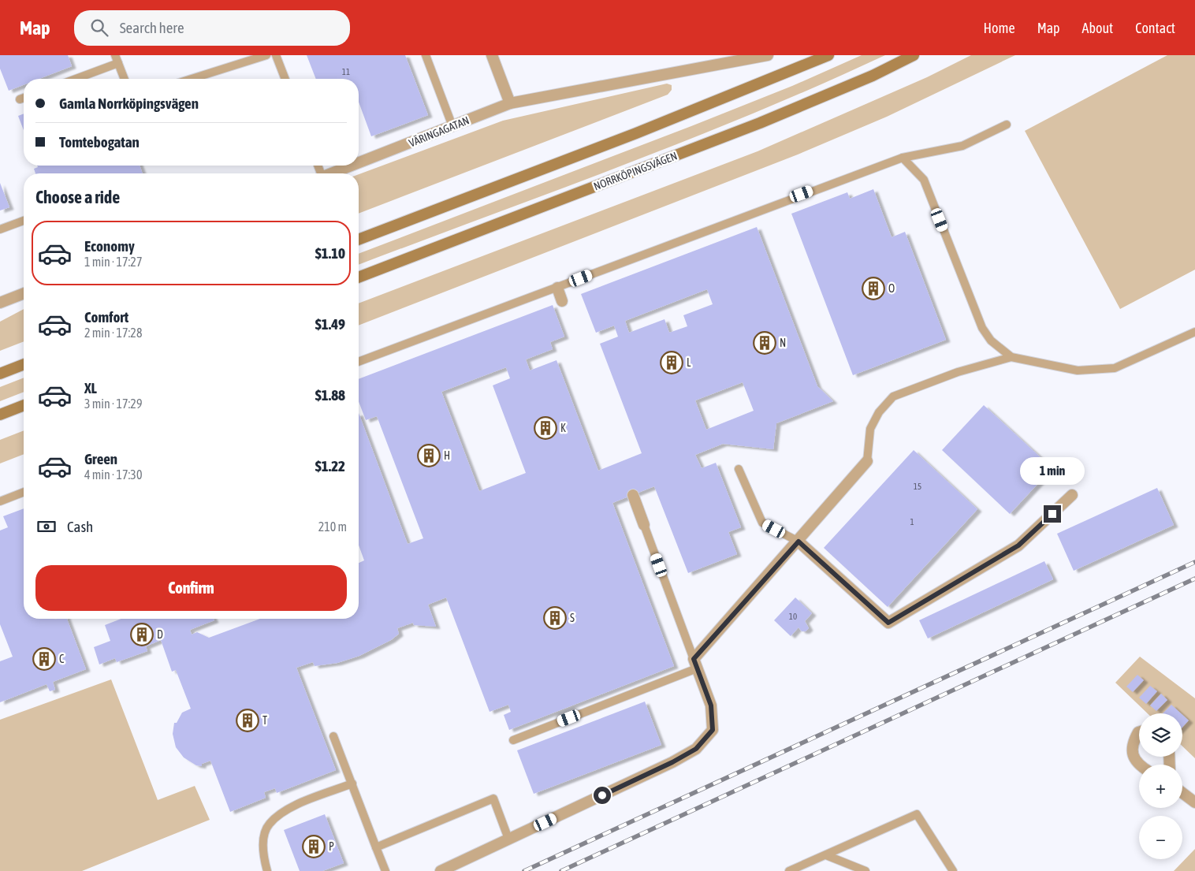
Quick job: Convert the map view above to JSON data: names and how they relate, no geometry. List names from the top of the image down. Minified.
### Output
{"streets":{"main road":["NORRKÖPINGSVÄGEN"],"street":["VÄRINGAGATAN"]},"places":{"building":["O","N","L","K","H","S","D","C","T","P"]},"house_numbers":["11","15","1","10"],"page":{"header":"Map","search":"Search here","nav":["Home","Map","About","Contact"],"banner":["Gamla Norrköpingsvägen","Tomtebogatan"],"heading":"Choose a ride","list":[{"name":"Economy","note":"1 min · 17:27","value":"$1.10"},{"name":"Comfort","note":"2 min · 17:28","value":"$1.49"},{"name":"XL","note":"3 min · 17:29","value":"$1.88"},{"name":"Green","note":"4 min · 17:30","value":"$1.22"}],"bubble":"1 min","pay":["Cash","210 m"],"buttons":"Confirm","map_buttons":["+","−"]}}
